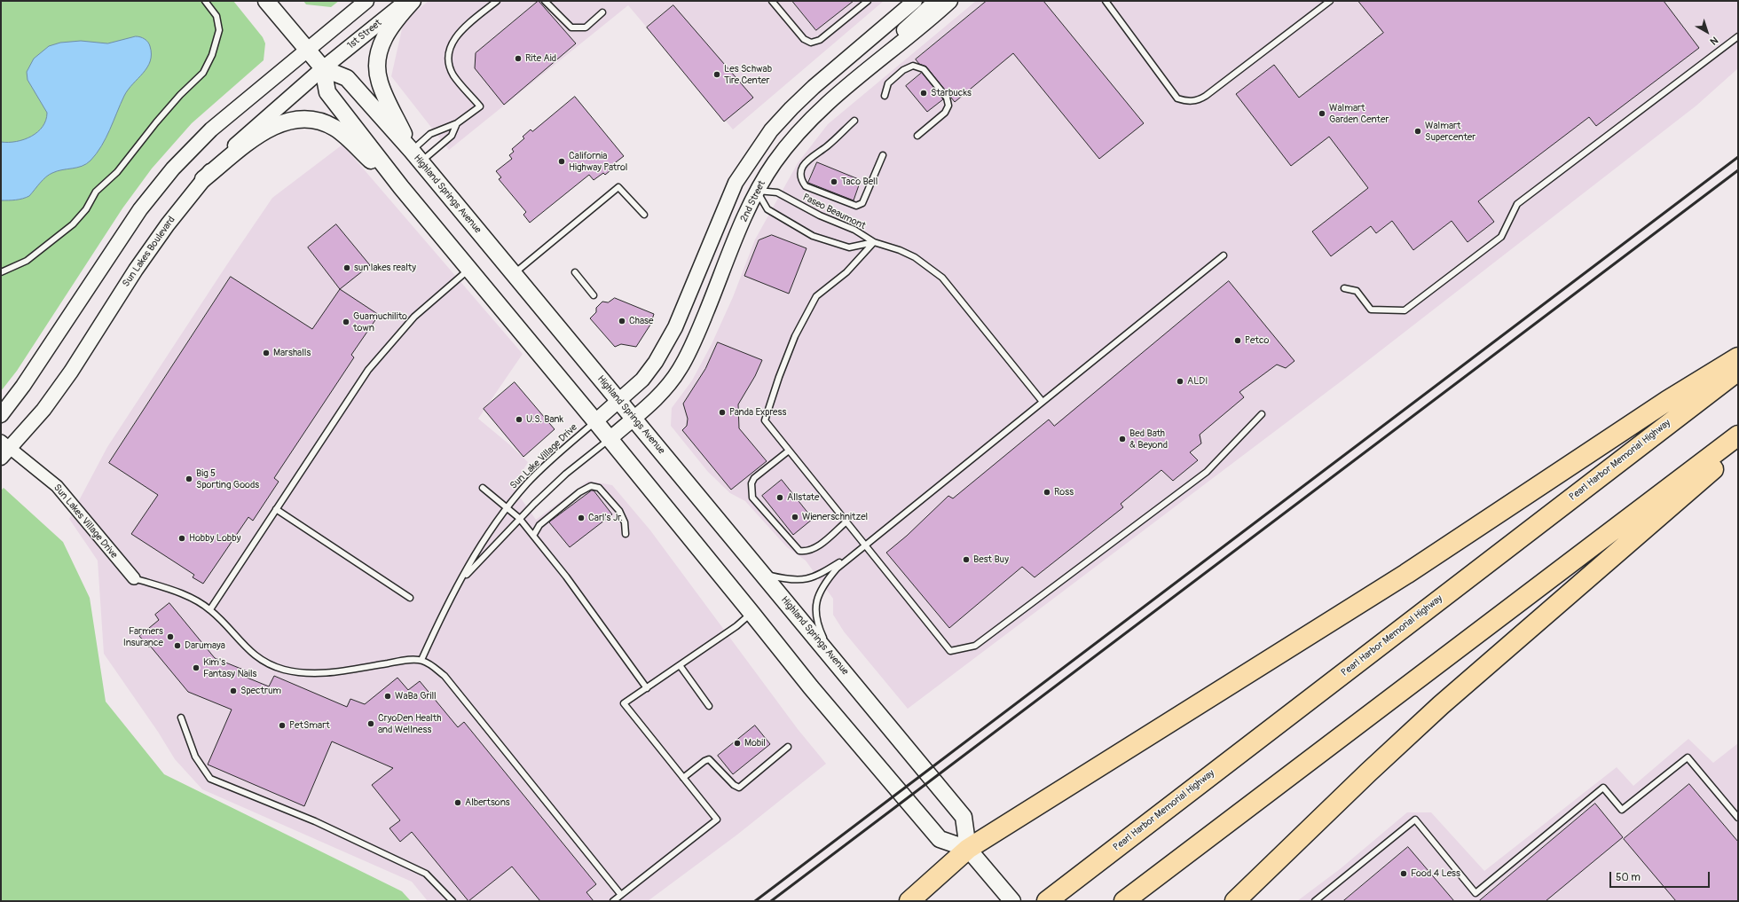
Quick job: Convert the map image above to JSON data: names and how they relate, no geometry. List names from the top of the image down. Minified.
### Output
{"streets":{"highway":["Pearl Harbor Memorial Highway"],"main road":["Highland Springs Avenue"],"street":["1st Street","2nd Street","Sun Lakes Boulevard","Sun Lakes Village Drive"],"lane":["Paseo Beaumont","Sun Lake Village Drive"]},"crossings":[["1st Street","Highland Springs Avenue"],["1st Street","Sun Lakes Boulevard"],["Highland Springs Avenue","2nd Street"],["Highland Springs Avenue","Sun Lakes Boulevard"],["2nd Street","Paseo Beaumont"],["Sun Lakes Boulevard","Sun Lakes Village Drive"]],"places":["Rite Aid","Les Schwab Tire Center","Starbucks","Walmart Garden Center","Walmart Supercenter","California Highway Patrol","Taco Bell","sun lakes realty","Chase","Guamuchilito town","Petco","Marshalls","ALDI","Panda Express","U.S. Bank","Bed Bath & Beyond","Big 5 Sporting Goods","Ross","Allstate","Wienerschnitzel","Carl's Jr.","Hobby Lobby","Best Buy","Farmers Insurance","Darumaya","Kim's Fantasy Nails","Spectrum","WaBa Grill","CryoDen Health and Wellness","PetSmart","Mobil","Albertsons","Food 4 Less"],"scale_bar":"50 m","north":"bottom right"}
